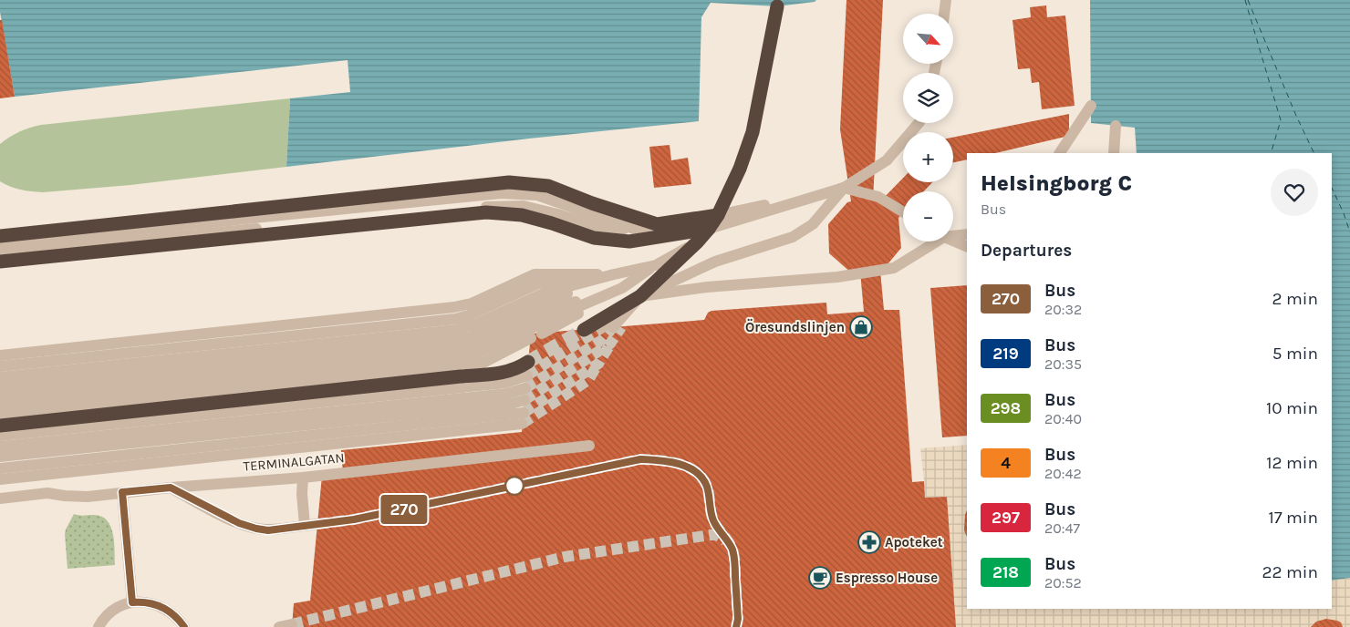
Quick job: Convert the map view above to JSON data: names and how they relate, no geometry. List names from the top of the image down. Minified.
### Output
{"streets":{"street":["TERMINALGATAN"]},"places":{"shop":["Öresundslinjen"],"pharmacy":["Apoteket"],"cafe":["Espresso House"]},"lines":["bus line 270"],"north":"bottom right","page":{"on_map":"270","map_buttons":["+","−"],"heading":[["Helsingborg C","Bus"],"Departures"],"list":[{"mark":"270","name":"Bus","note":"20:32","value":"2 min"},{"mark":"219","name":"Bus","note":"20:35","value":"5 min"},{"mark":"298","name":"Bus","note":"20:40","value":"10 min"},{"mark":"4","name":"Bus","note":"20:42","value":"12 min"},{"mark":"297","name":"Bus","note":"20:47","value":"17 min"},{"mark":"218","name":"Bus","note":"20:52","value":"22 min"}]}}
